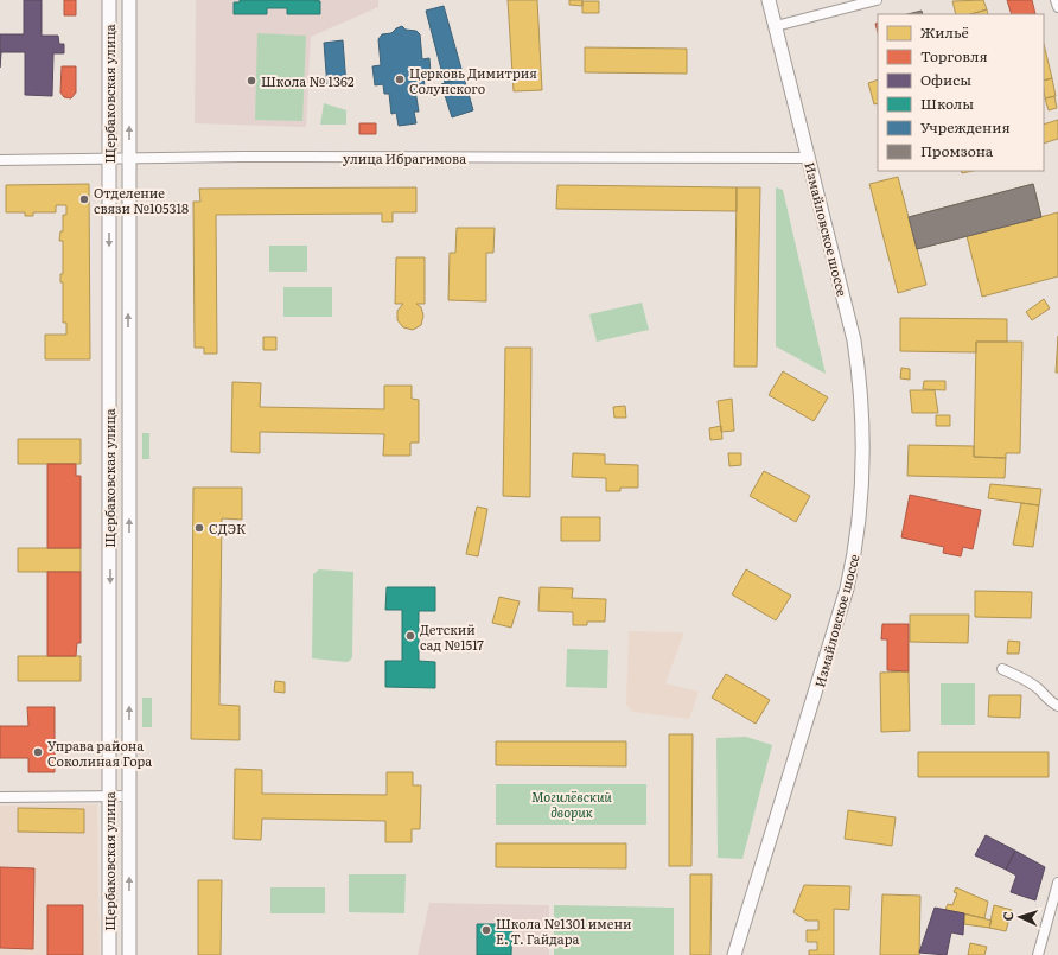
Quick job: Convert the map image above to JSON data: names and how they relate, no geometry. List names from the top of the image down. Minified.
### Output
{"streets":{"main road":["Щербаковская улица","Измайловское шоссе"],"street":["улица Ибрагимова"]},"crossings":[["Щербаковская улица","улица Ибрагимова"],["улица Ибрагимова","Измайловское шоссе"]],"parks":["Могилёвский дворик"],"places":["Церковь Димитрия Солунского","Школа № 1362","Отделение связи №105318","СДЭК","Детский сад №1517","Управа района Соколиная Гора","Школа №1301 имени Е. Т. Гайдара"],"legend":["Жильё","Торговля","Офисы","Школы","Учреждения","Промзона"],"north":"left"}
